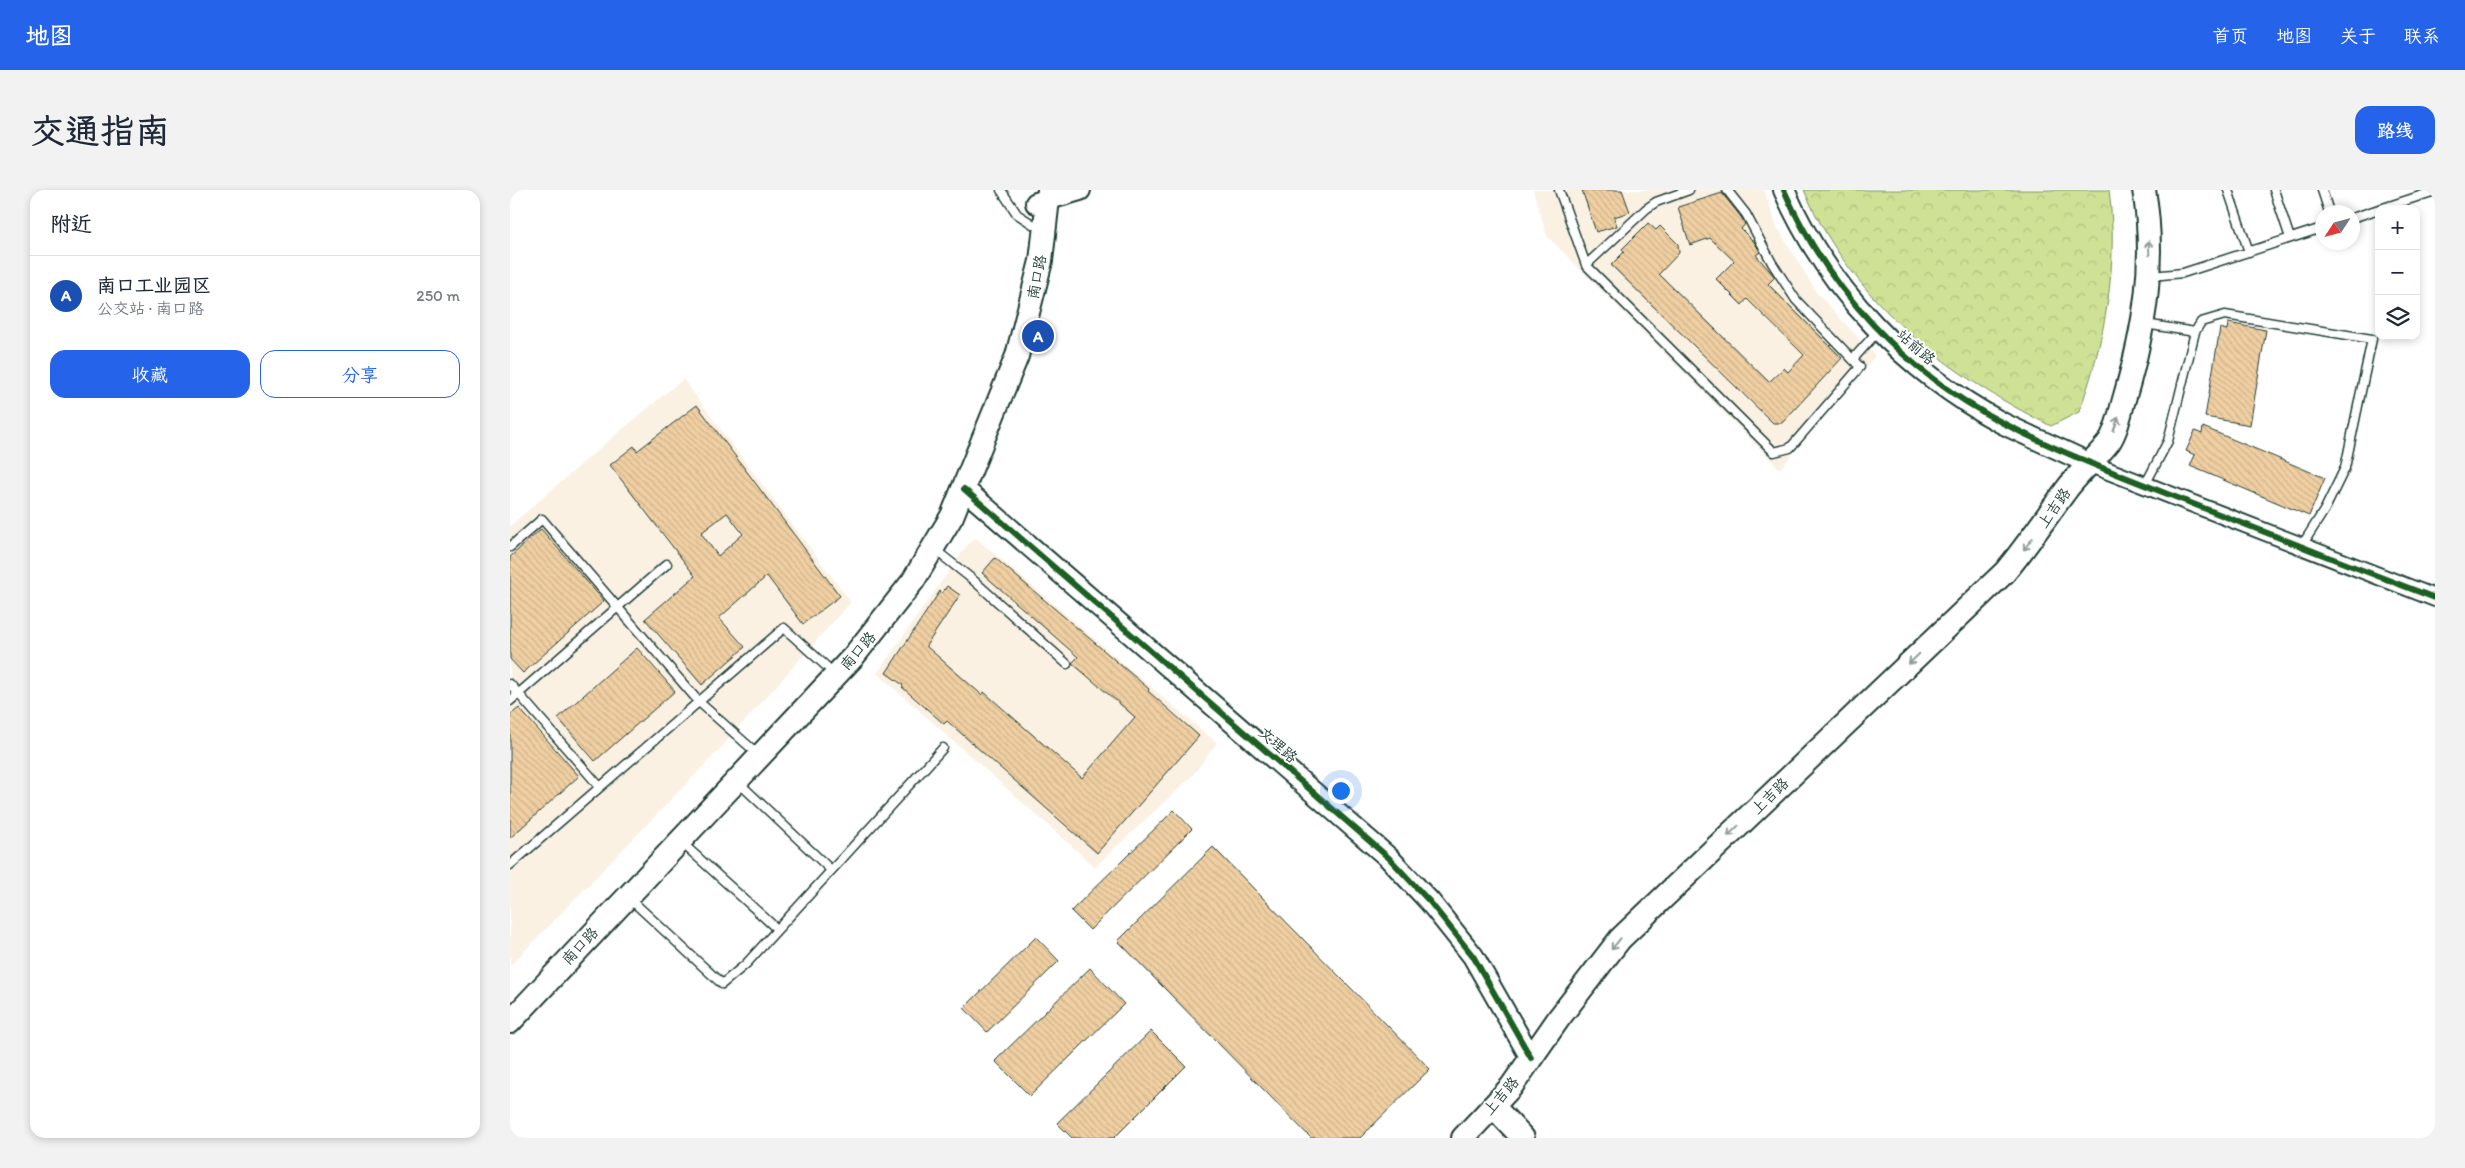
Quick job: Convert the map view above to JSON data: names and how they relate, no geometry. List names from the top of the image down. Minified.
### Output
{"streets":{"main road":["南口路","上吉路"],"street":["站前路","文理路"]},"crossings":[["南口路","文理路"],["站前路","上吉路"],["上吉路","文理路"]],"north":"bottom left","page":{"header":"地图","nav":["首页","地图","关于","联系"],"buttons":["路线",["收藏","分享"]],"title":"交通指南","heading":"附近","map_buttons":["+","−"],"list":[{"mark":"A","name":"南口工业园区","note":"公交站 · 南口路","value":"250 m"}],"pins":"A"}}
